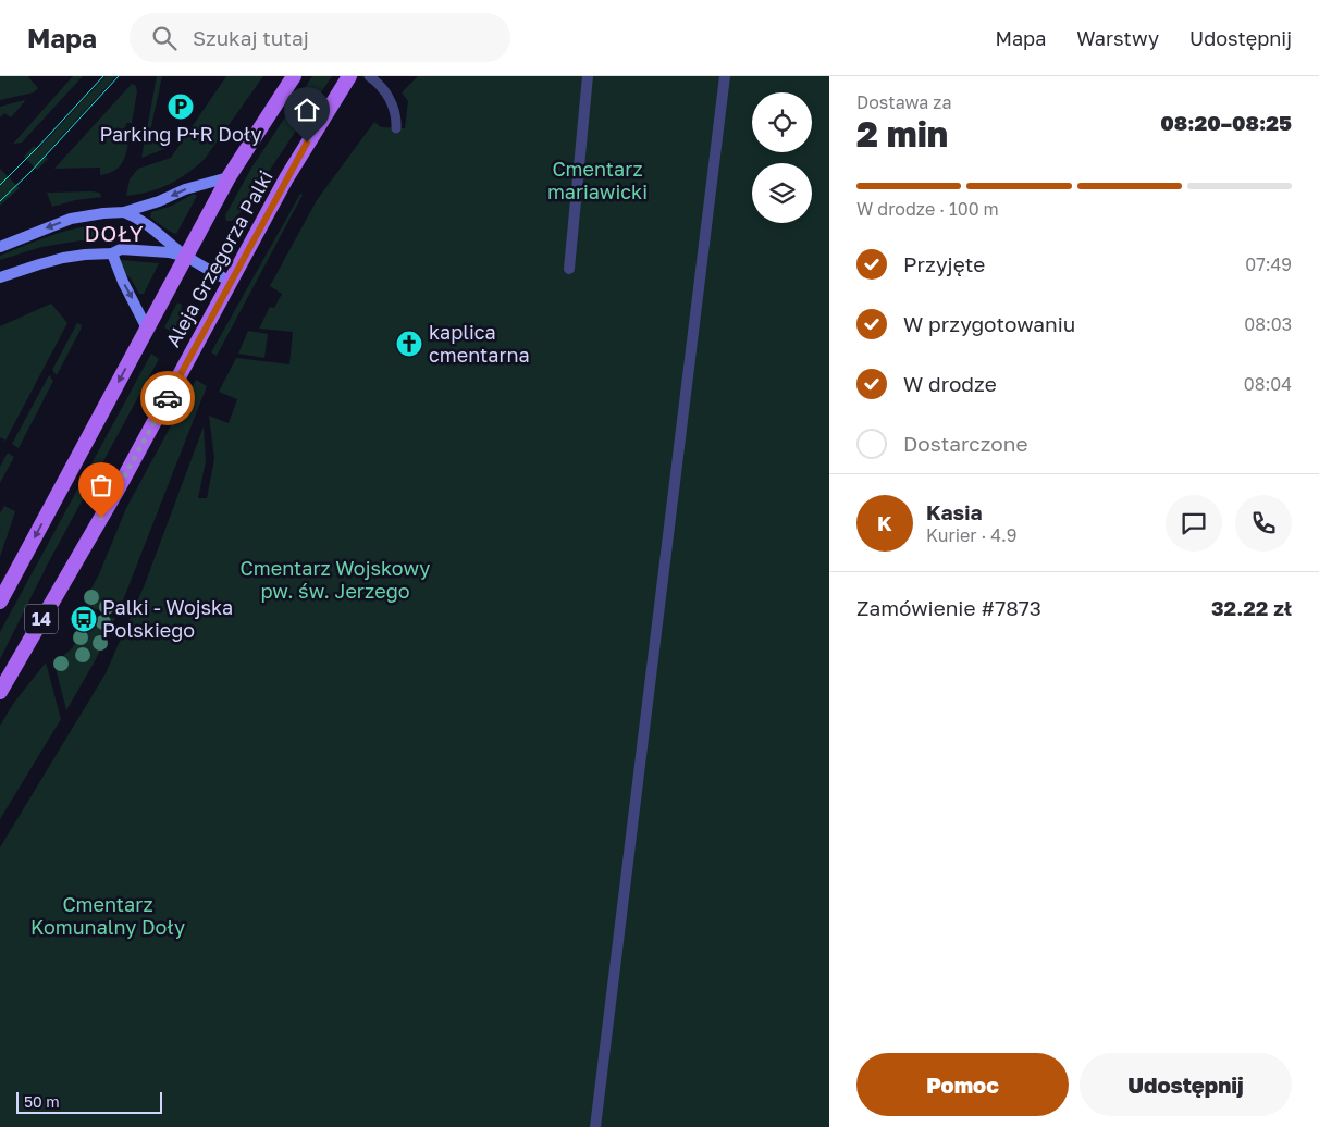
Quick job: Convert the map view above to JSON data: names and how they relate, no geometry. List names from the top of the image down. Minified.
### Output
{"streets":{"main road":["Aleja Grzegorza Palki","14"]},"districts":["DOŁY"],"parks":["Cmentarz mariawicki","Cmentarz Wojskowy pw. św. Jerzego","Cmentarz Komunalny Doły"],"places":{"parking":["Parking P+R Doły"],"church":["kaplica cmentarna"],"bus stop":["Palki - Wojska Polskiego"]},"scale_bar":"50 m","page":{"header":"Mapa","search":"Szukaj tutaj","nav":["Mapa","Warstwy","Udostępnij"],"heading":["2 min","Dostawa za","08:20–08:25"],"panel":["Kasia","Kurier · 4.9","Zamówienie #7873","32.22 zł"],"bar":"W drodze · 100 m","list":[["Przyjęte","07:49"],["W przygotowaniu","08:03"],["W drodze","08:04"],"Dostarczone"],"round":"K","buttons":["Pomoc","Udostępnij"],"scale":"50 m"}}
